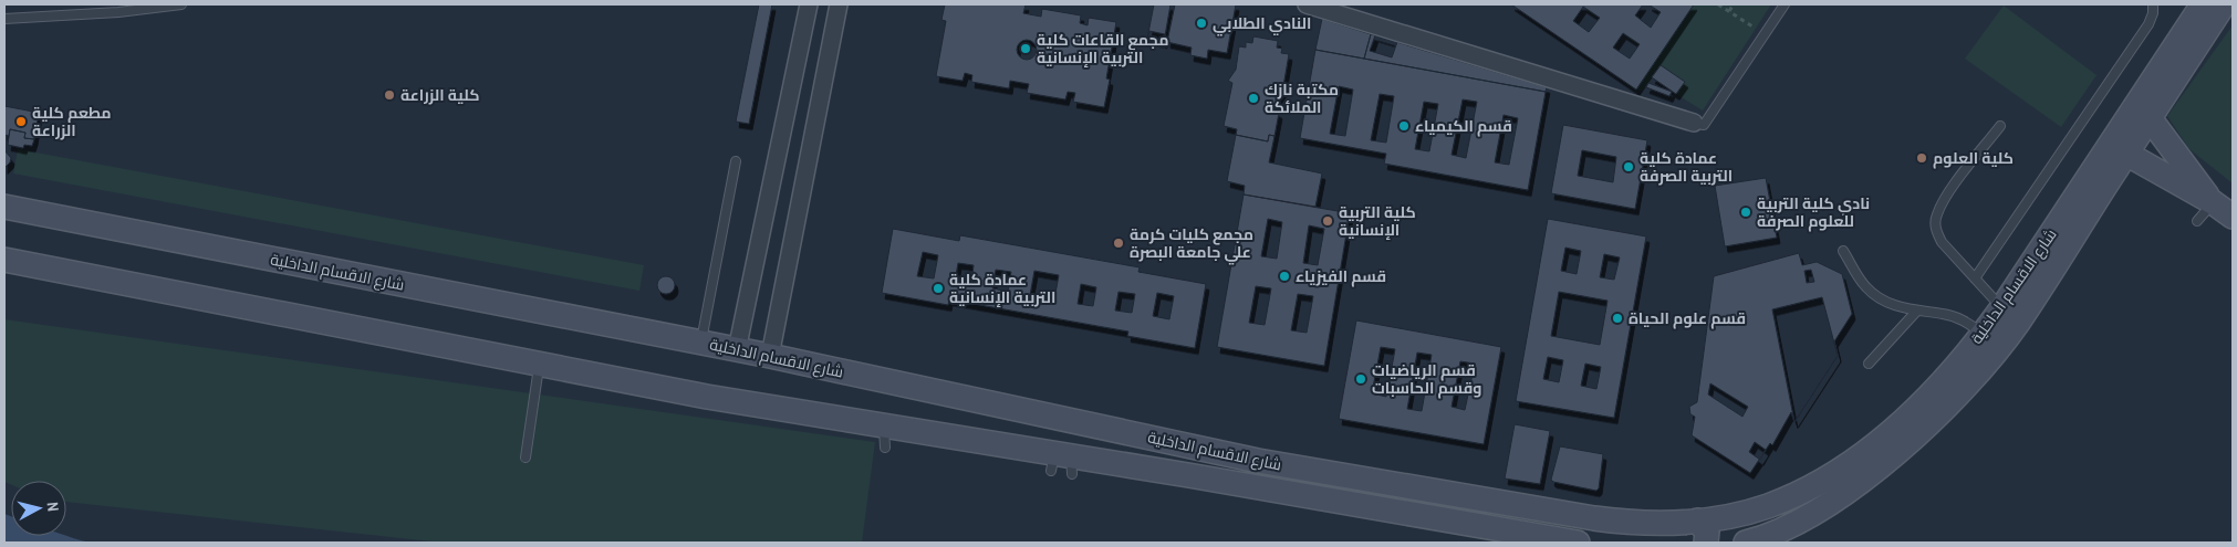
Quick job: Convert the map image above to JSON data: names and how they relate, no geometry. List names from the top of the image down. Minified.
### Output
{"streets":{"street":["شارع الاقسام الداخلية"]},"places":["النادي الطلابي","مجمع القاعات كلية التربية الإنسانية","كلية الزراعة","مكتبة نازك الملائكة","مطعم كلية الزراعة","قسم الكيمياء","كلية العلوم","عمادة كلية التربية الصرفة","نادي كلية التربية للعلوم الصرفة","كلية التربية الإنسانية","مجمع كليات كرمة علي جامعة البصرة","قسم الفيزياء","عمادة كلية التربية الإنسانية","قسم علوم الحياة","قسم الرياضيات وقسم الحاسبات"],"north":"right"}
